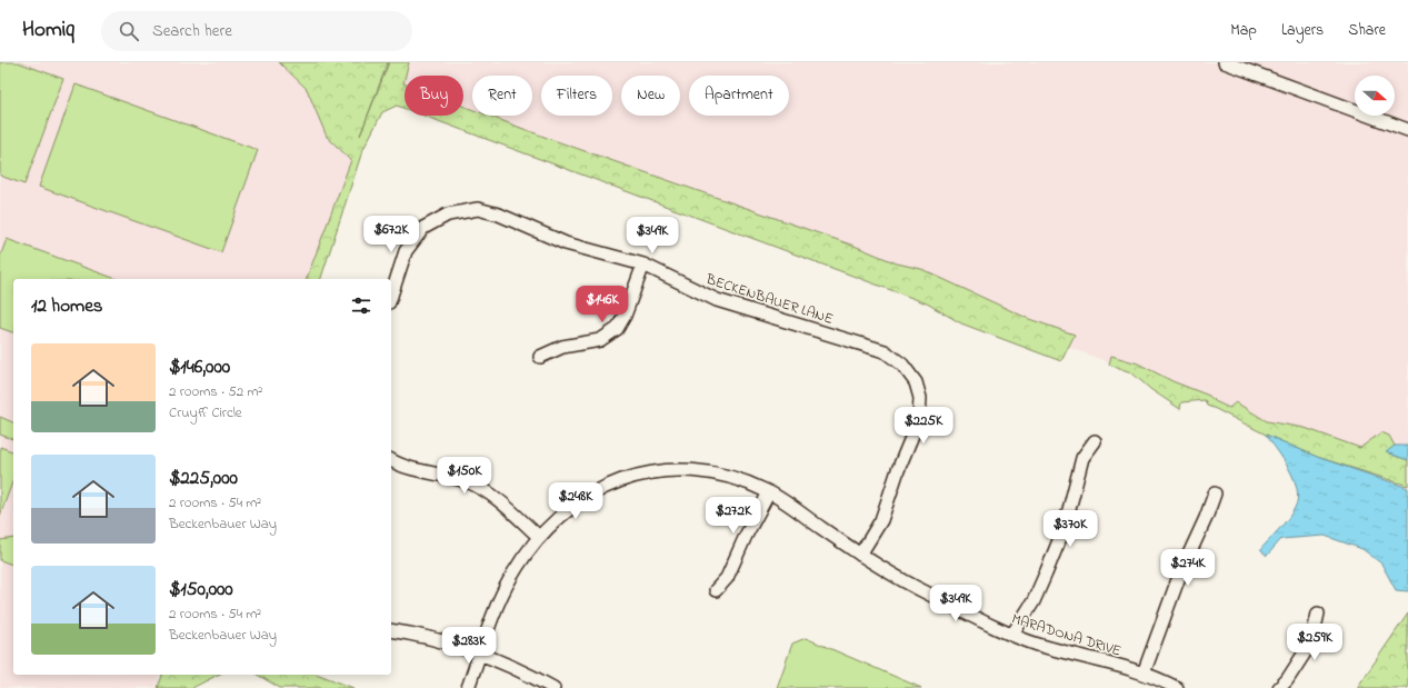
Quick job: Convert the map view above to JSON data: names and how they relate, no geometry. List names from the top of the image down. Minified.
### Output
{"streets":{"street":["BECKENBAUER LANE","MARADONA DRIVE"]},"crossings":[["BECKENBAUER LANE","MARADONA DRIVE"]],"north":"right","page":{"header":"Homiq","search":"Search here","nav":["Map","Layers","Share"],"chip":["Buy","Rent","Filters","New","Apartment"],"price":["$672K","$349K","$146K","$225K","$150K","$248K","$272K","$370K","$274K","$349K","$259K","$283K"],"heading":"12 homes","list":[{"name":"$146,000","note":"2 rooms · 52 m² · Cruyff Circle"},{"name":"$225,000","note":"2 rooms · 54 m² · Beckenbauer Way"},{"name":"$150,000","note":"2 rooms · 54 m² · Beckenbauer Way"}]}}
